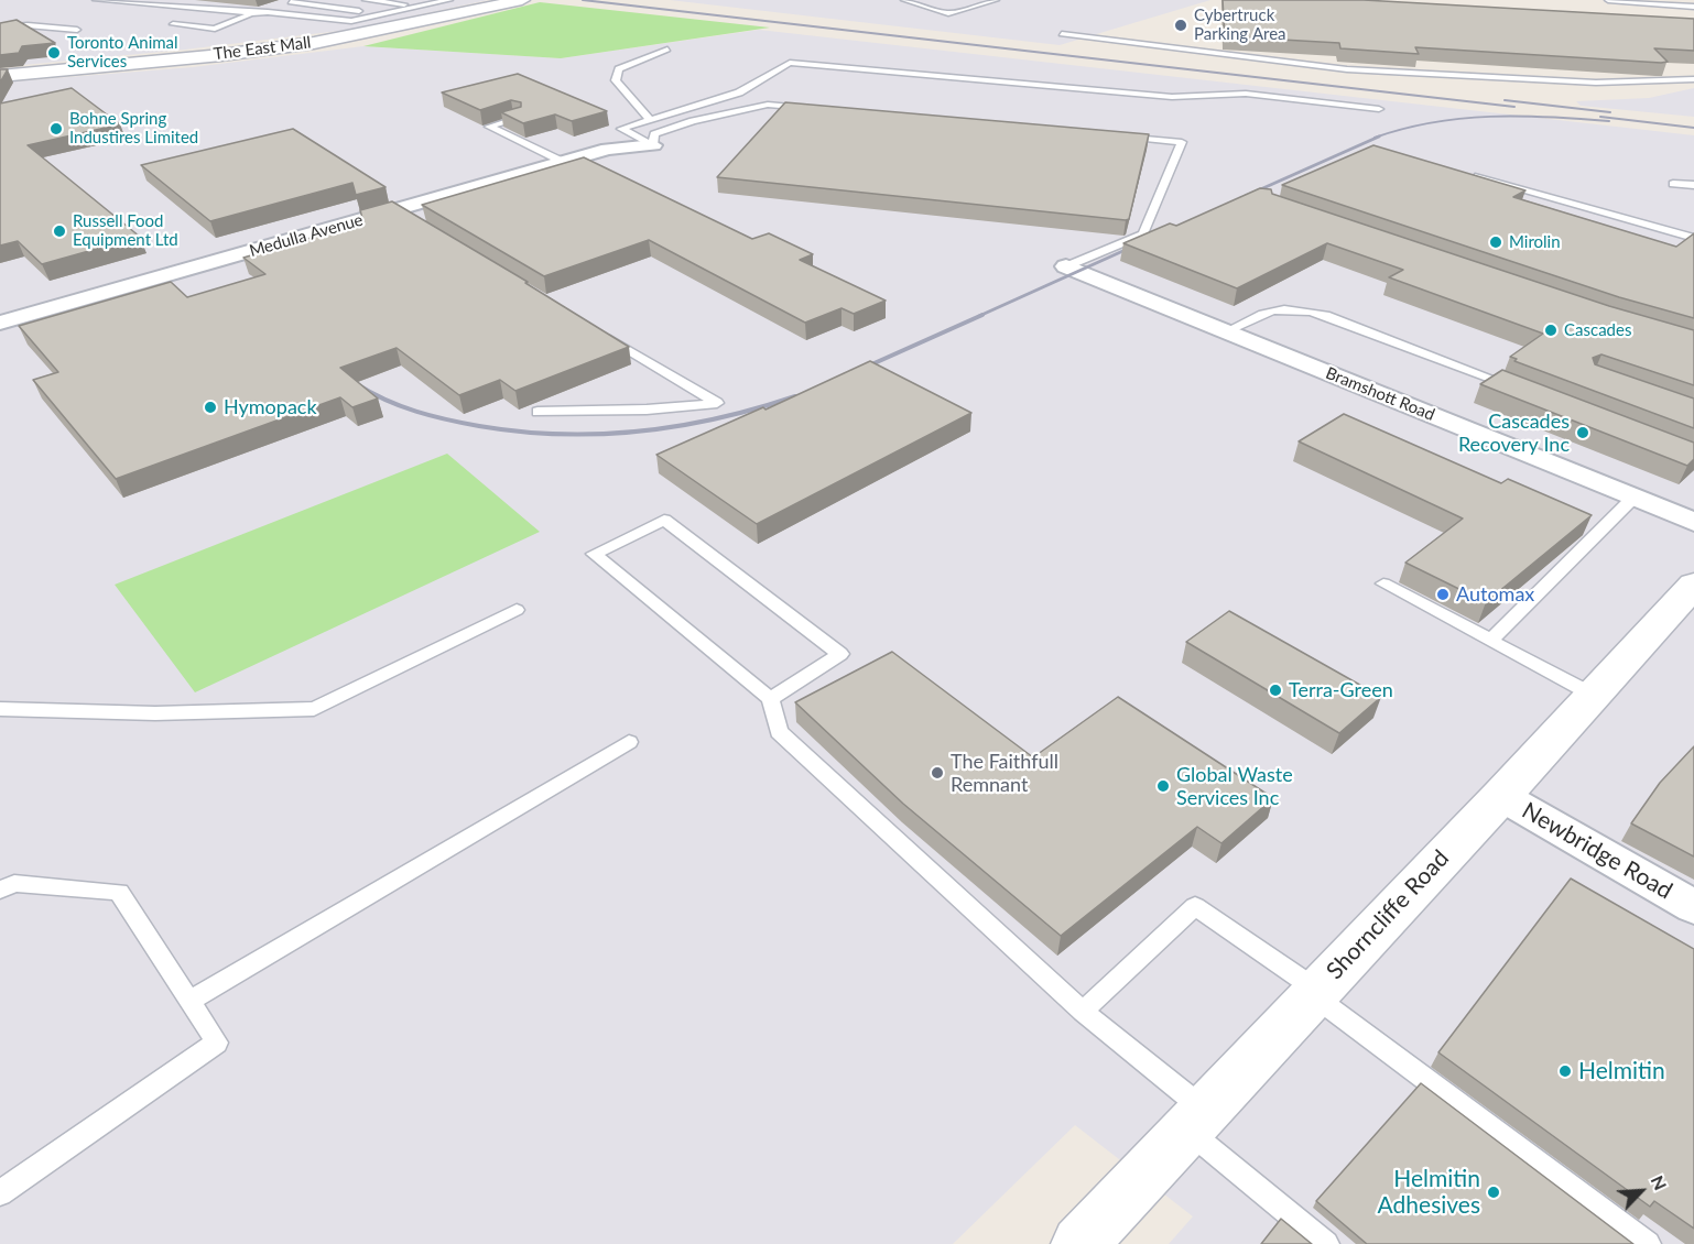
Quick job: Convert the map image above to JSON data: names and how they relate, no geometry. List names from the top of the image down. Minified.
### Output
{"streets":{"main road":["The East Mall","Shorncliffe Road"],"street":["Medulla Avenue","Bramshott Road","Newbridge Road"]},"crossings":[["Newbridge Road","Shorncliffe Road"]],"places":["Cybertruck Parking Area","Toronto Animal Services","Bohne Spring Industires Limited","Russell Food Equipment Ltd","Mirolin","Cascades","Hymopack","Cascades Recovery Inc","Automax","Terra-Green","The Faithfull Remnant","Global Waste Services Inc","Helmitin","Helmitin Adhesives"],"north":"top right"}
